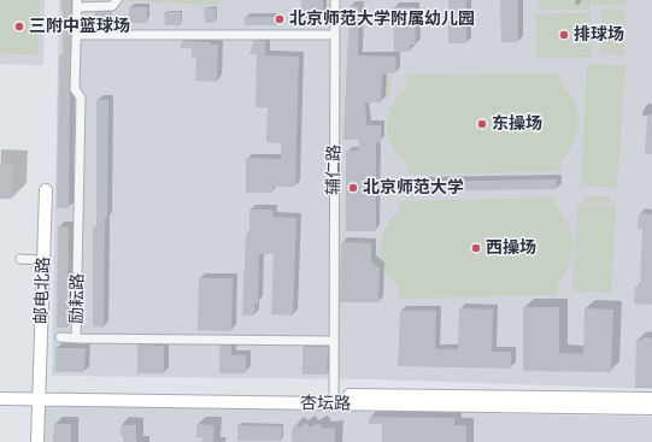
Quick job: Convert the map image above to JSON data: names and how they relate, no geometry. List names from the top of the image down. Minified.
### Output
{"streets":{"street":["辅仁路","邮电北路","励耘路","杏坛路"]},"crossings":[["辅仁路","励耘路"],["辅仁路","杏坛路"],["邮电北路","杏坛路"]],"places":["北京师范大学附属幼儿园","三附中篮球场","排球场","东操场","北京师范大学","西操场"]}
